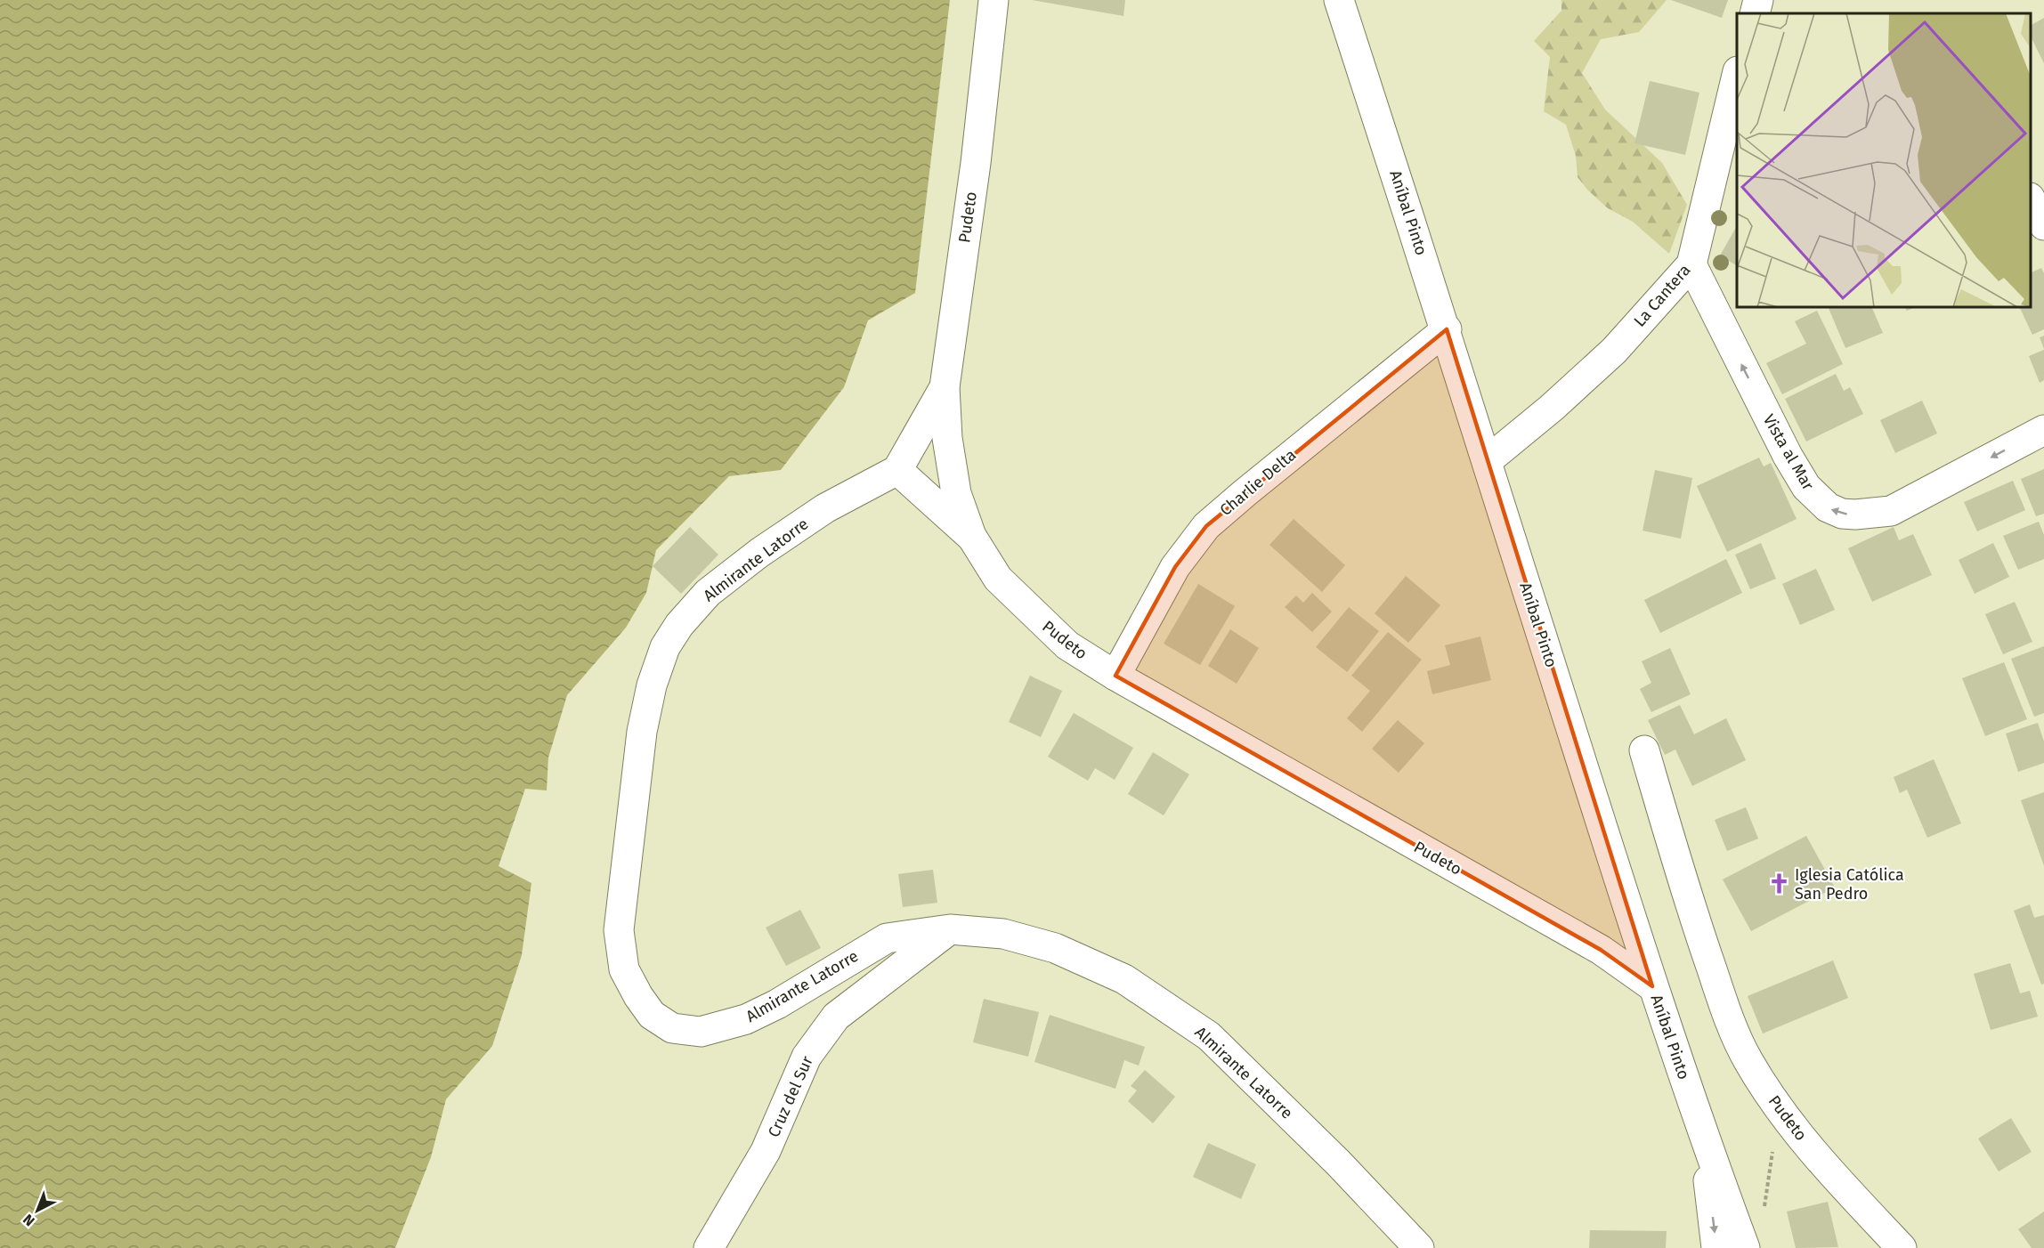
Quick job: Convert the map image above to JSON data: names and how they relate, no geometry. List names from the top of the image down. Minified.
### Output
{"streets":{"street":["Aníbal Pinto","Pudeto","La Cantera","Vista al Mar","Charlie Delta","Almirante Latorre","Cruz del Sur"]},"crossings":[["Aníbal Pinto","Pudeto"],["Aníbal Pinto","La Cantera"],["Aníbal Pinto","Charlie Delta"],["Pudeto","Charlie Delta"],["La Cantera","Vista al Mar"],["Almirante Latorre","Cruz del Sur"]],"places":{"church":["Iglesia Católica San Pedro"]},"north":"bottom left"}
